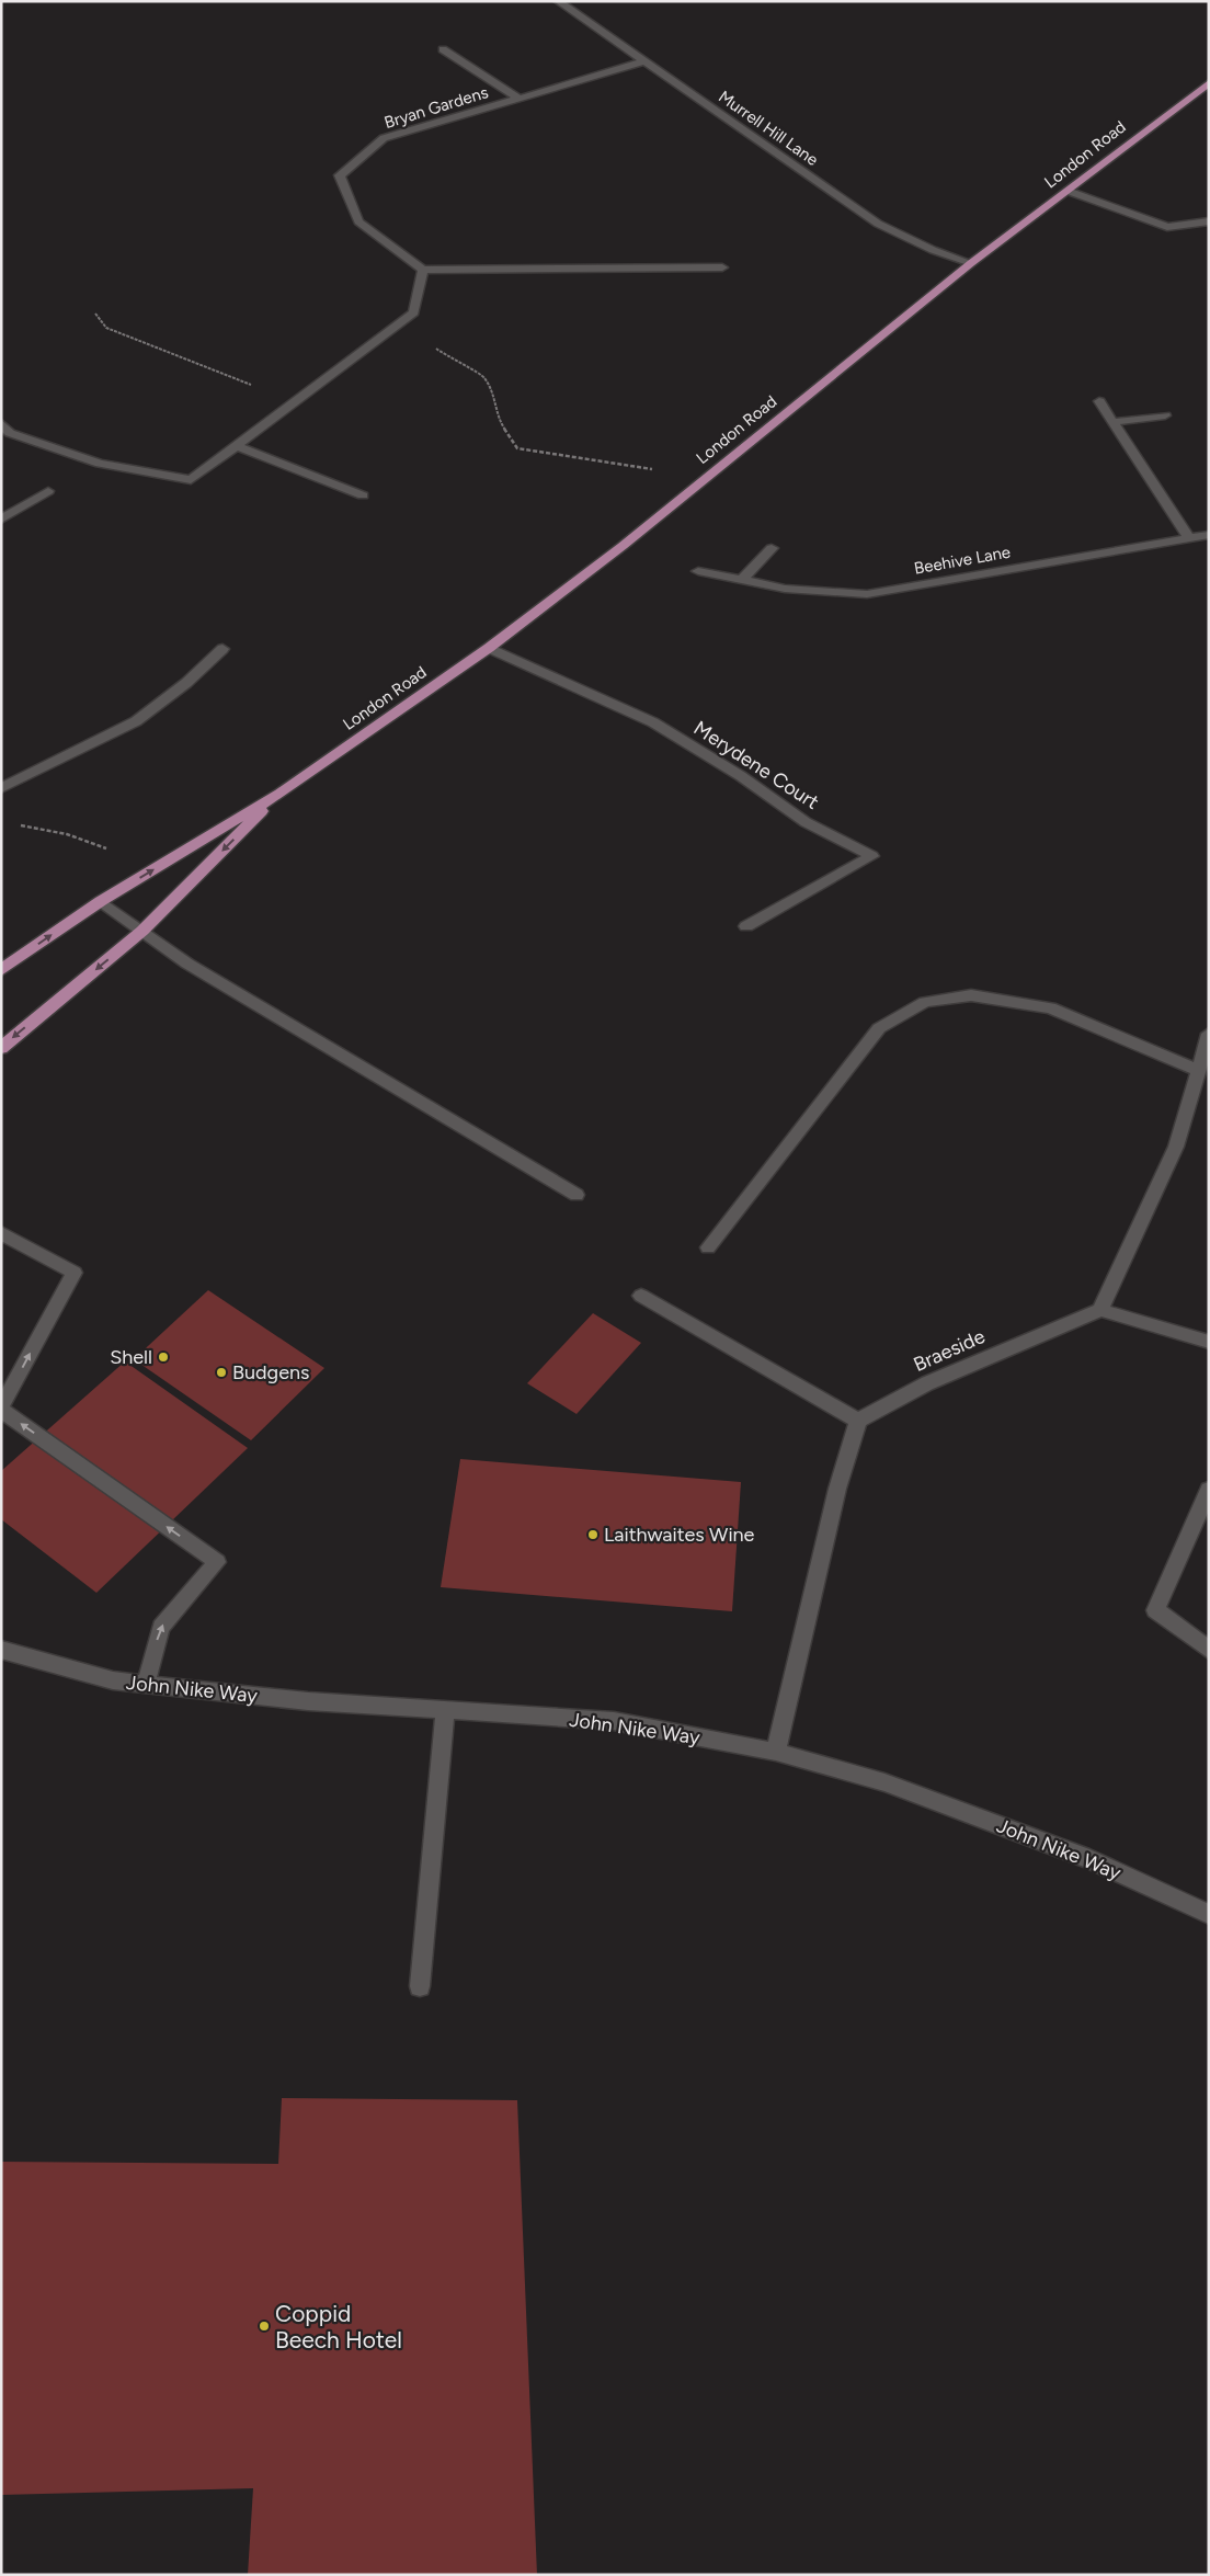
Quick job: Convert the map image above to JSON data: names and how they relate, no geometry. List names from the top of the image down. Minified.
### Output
{"streets":{"main road":["London Road"],"street":["Bryan Gardens","Murrell Hill Lane","Beehive Lane","Merydene Court","Braeside","John Nike Way"]},"crossings":[["Bryan Gardens","Murrell Hill Lane"],["Murrell Hill Lane","London Road"],["London Road","Merydene Court"]],"places":["Shell","Budgens","Laithwaites Wine","Coppid Beech Hotel"]}
